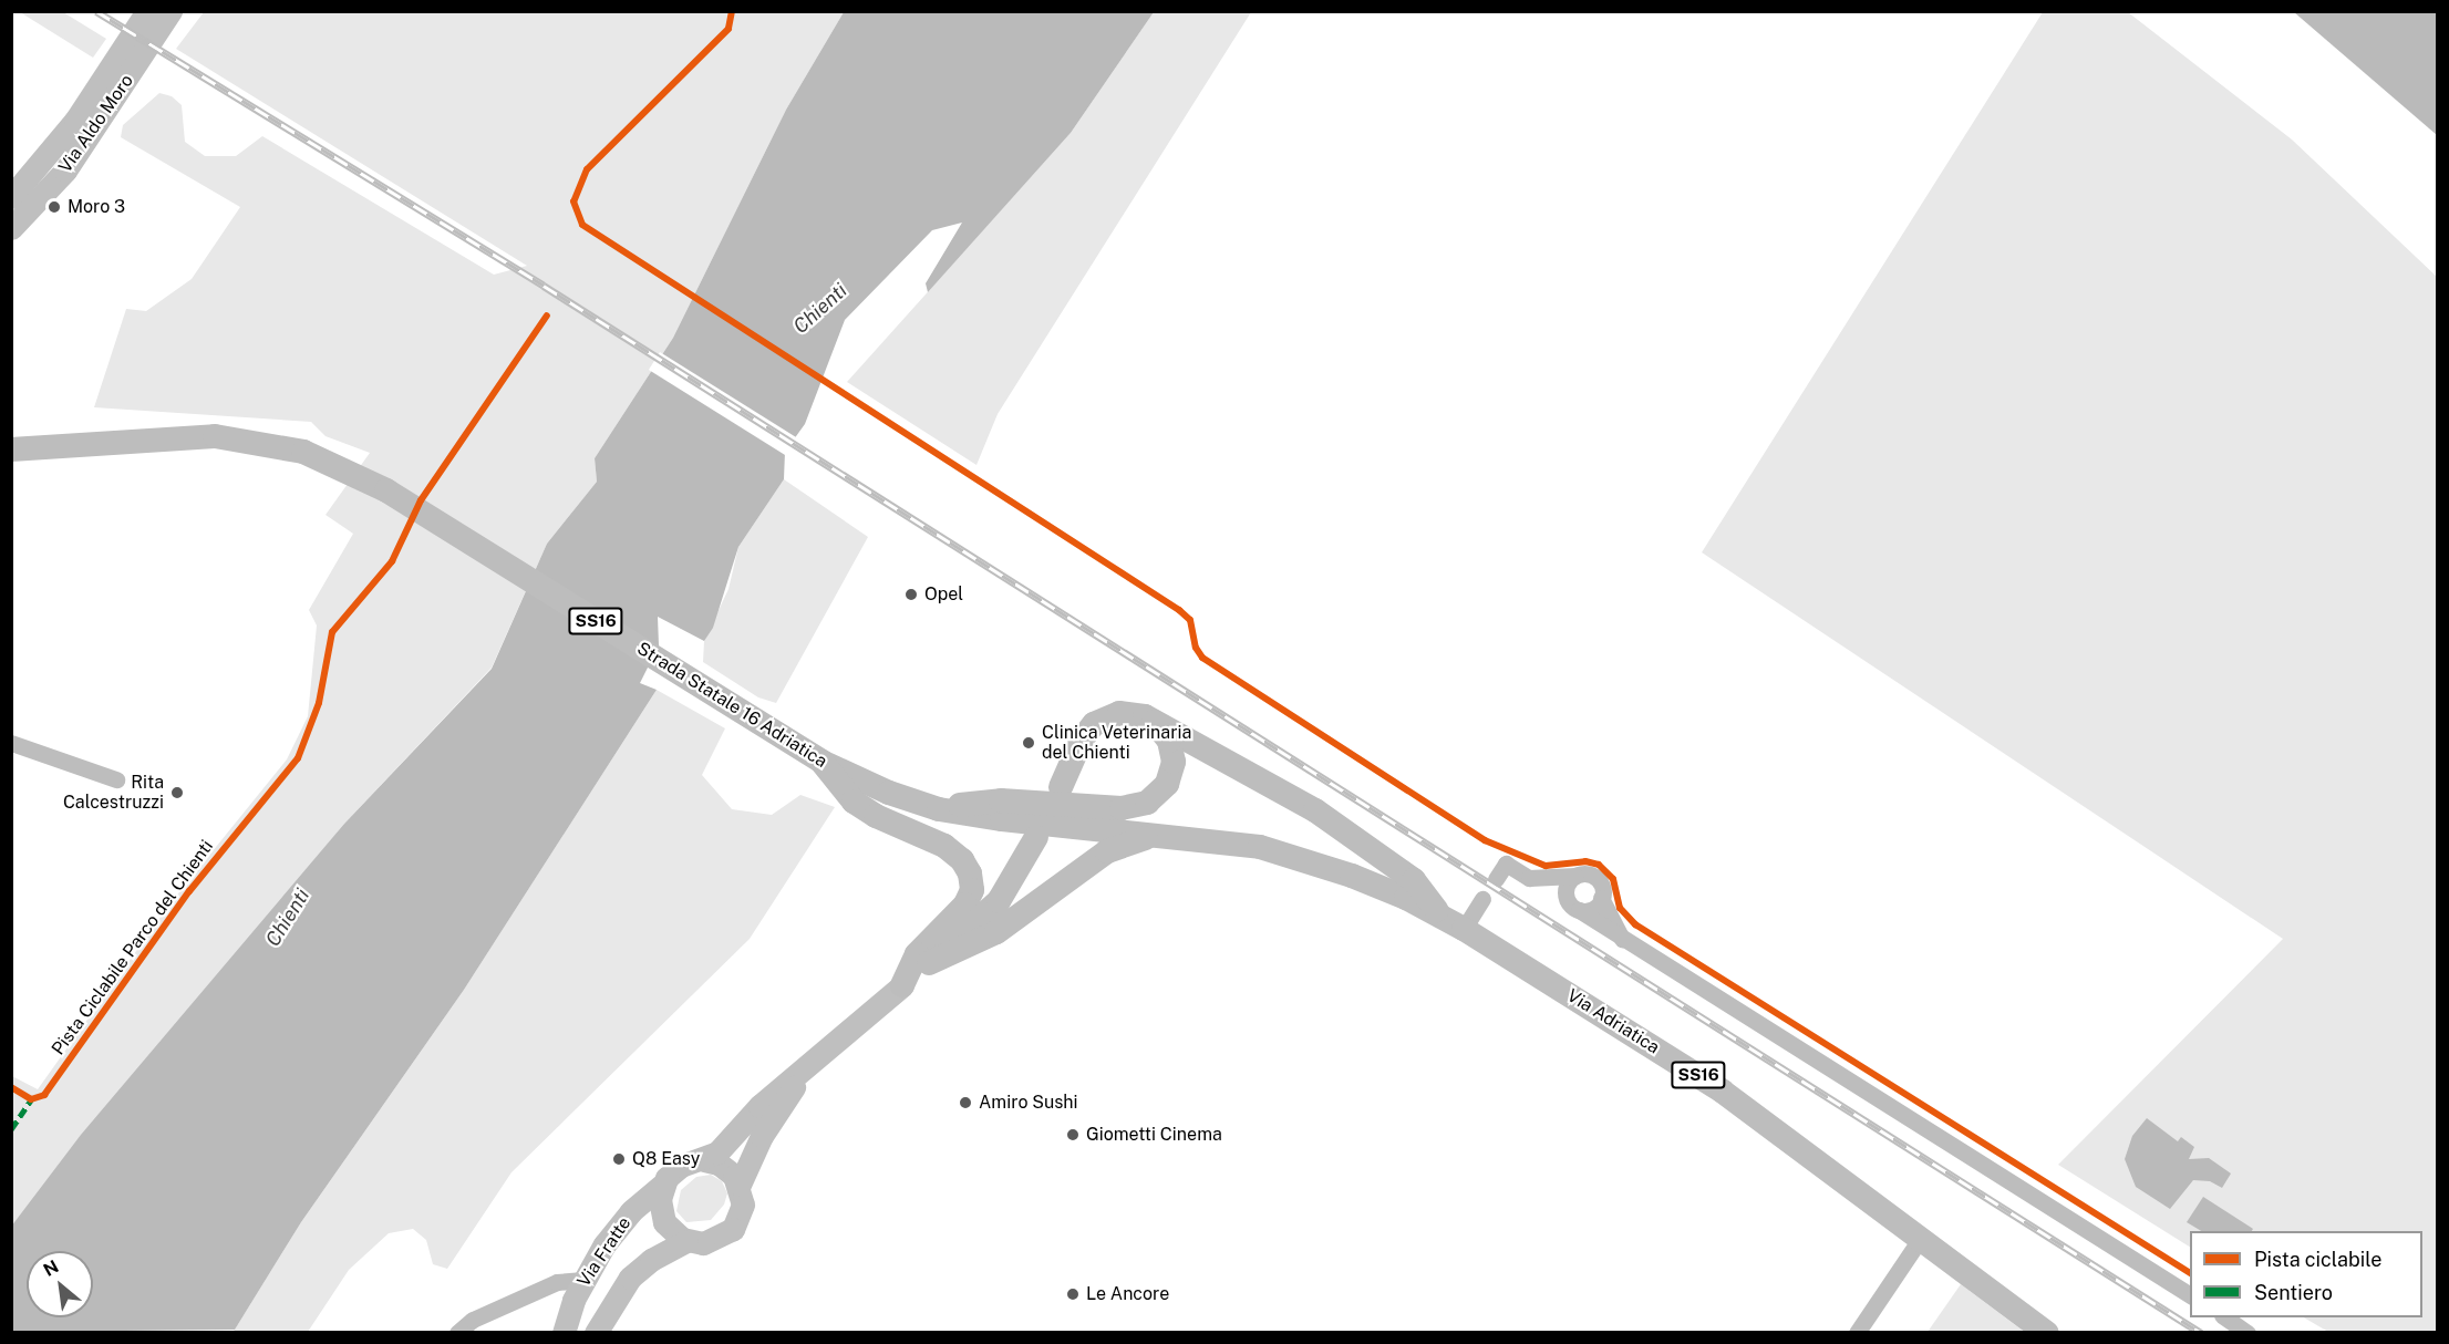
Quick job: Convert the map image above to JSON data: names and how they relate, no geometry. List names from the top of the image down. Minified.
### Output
{"streets":{"main road":["Via Aldo Moro","SS16","Strada Statale 16 Adriatica","Via Adriatica","Via Fratte"],"cycle path":["Pista Ciclabile Parco del Chienti"]},"crossings":[["Strada Statale 16 Adriatica","Via Adriatica"]],"water":["Chienti"],"places":["Moro 3","Opel","Clinica Veterinaria del Chienti","Rita Calcestruzzi","Amiro Sushi","Giometti Cinema","Q8 Easy","Le Ancore"],"legend":["Pista ciclabile","Sentiero"],"north":"top left"}
